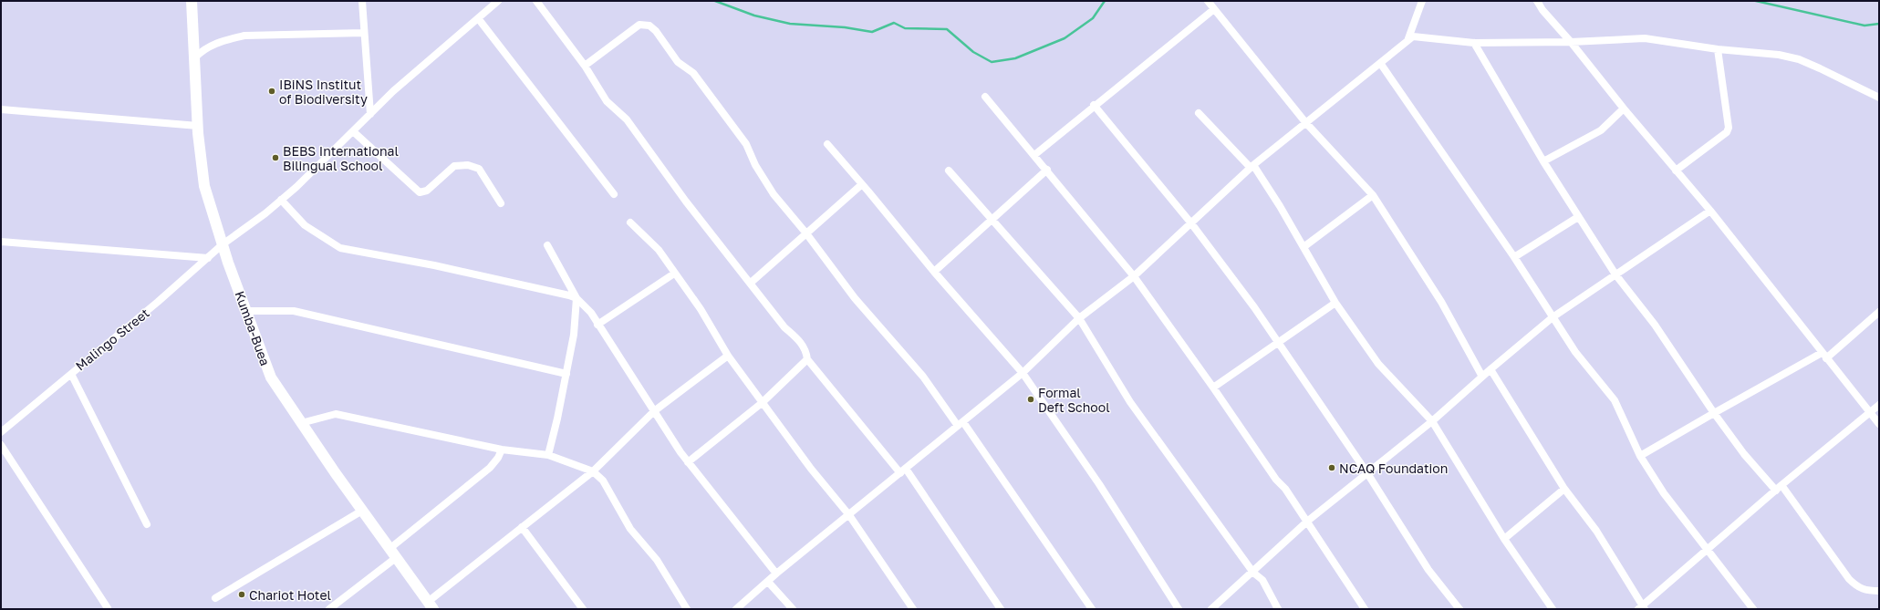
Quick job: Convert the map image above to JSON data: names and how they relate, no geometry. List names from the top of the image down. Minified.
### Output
{"streets":{"highway":["Kumba-Buea"],"street":["Malingo Street"]},"crossings":[["Kumba-Buea","Malingo Street"]],"places":["IBiNS Institut of Biodiversity","BEBS International Bilingual School","Formal Deft School","NCAQ Foundation","Chariot Hotel"]}
